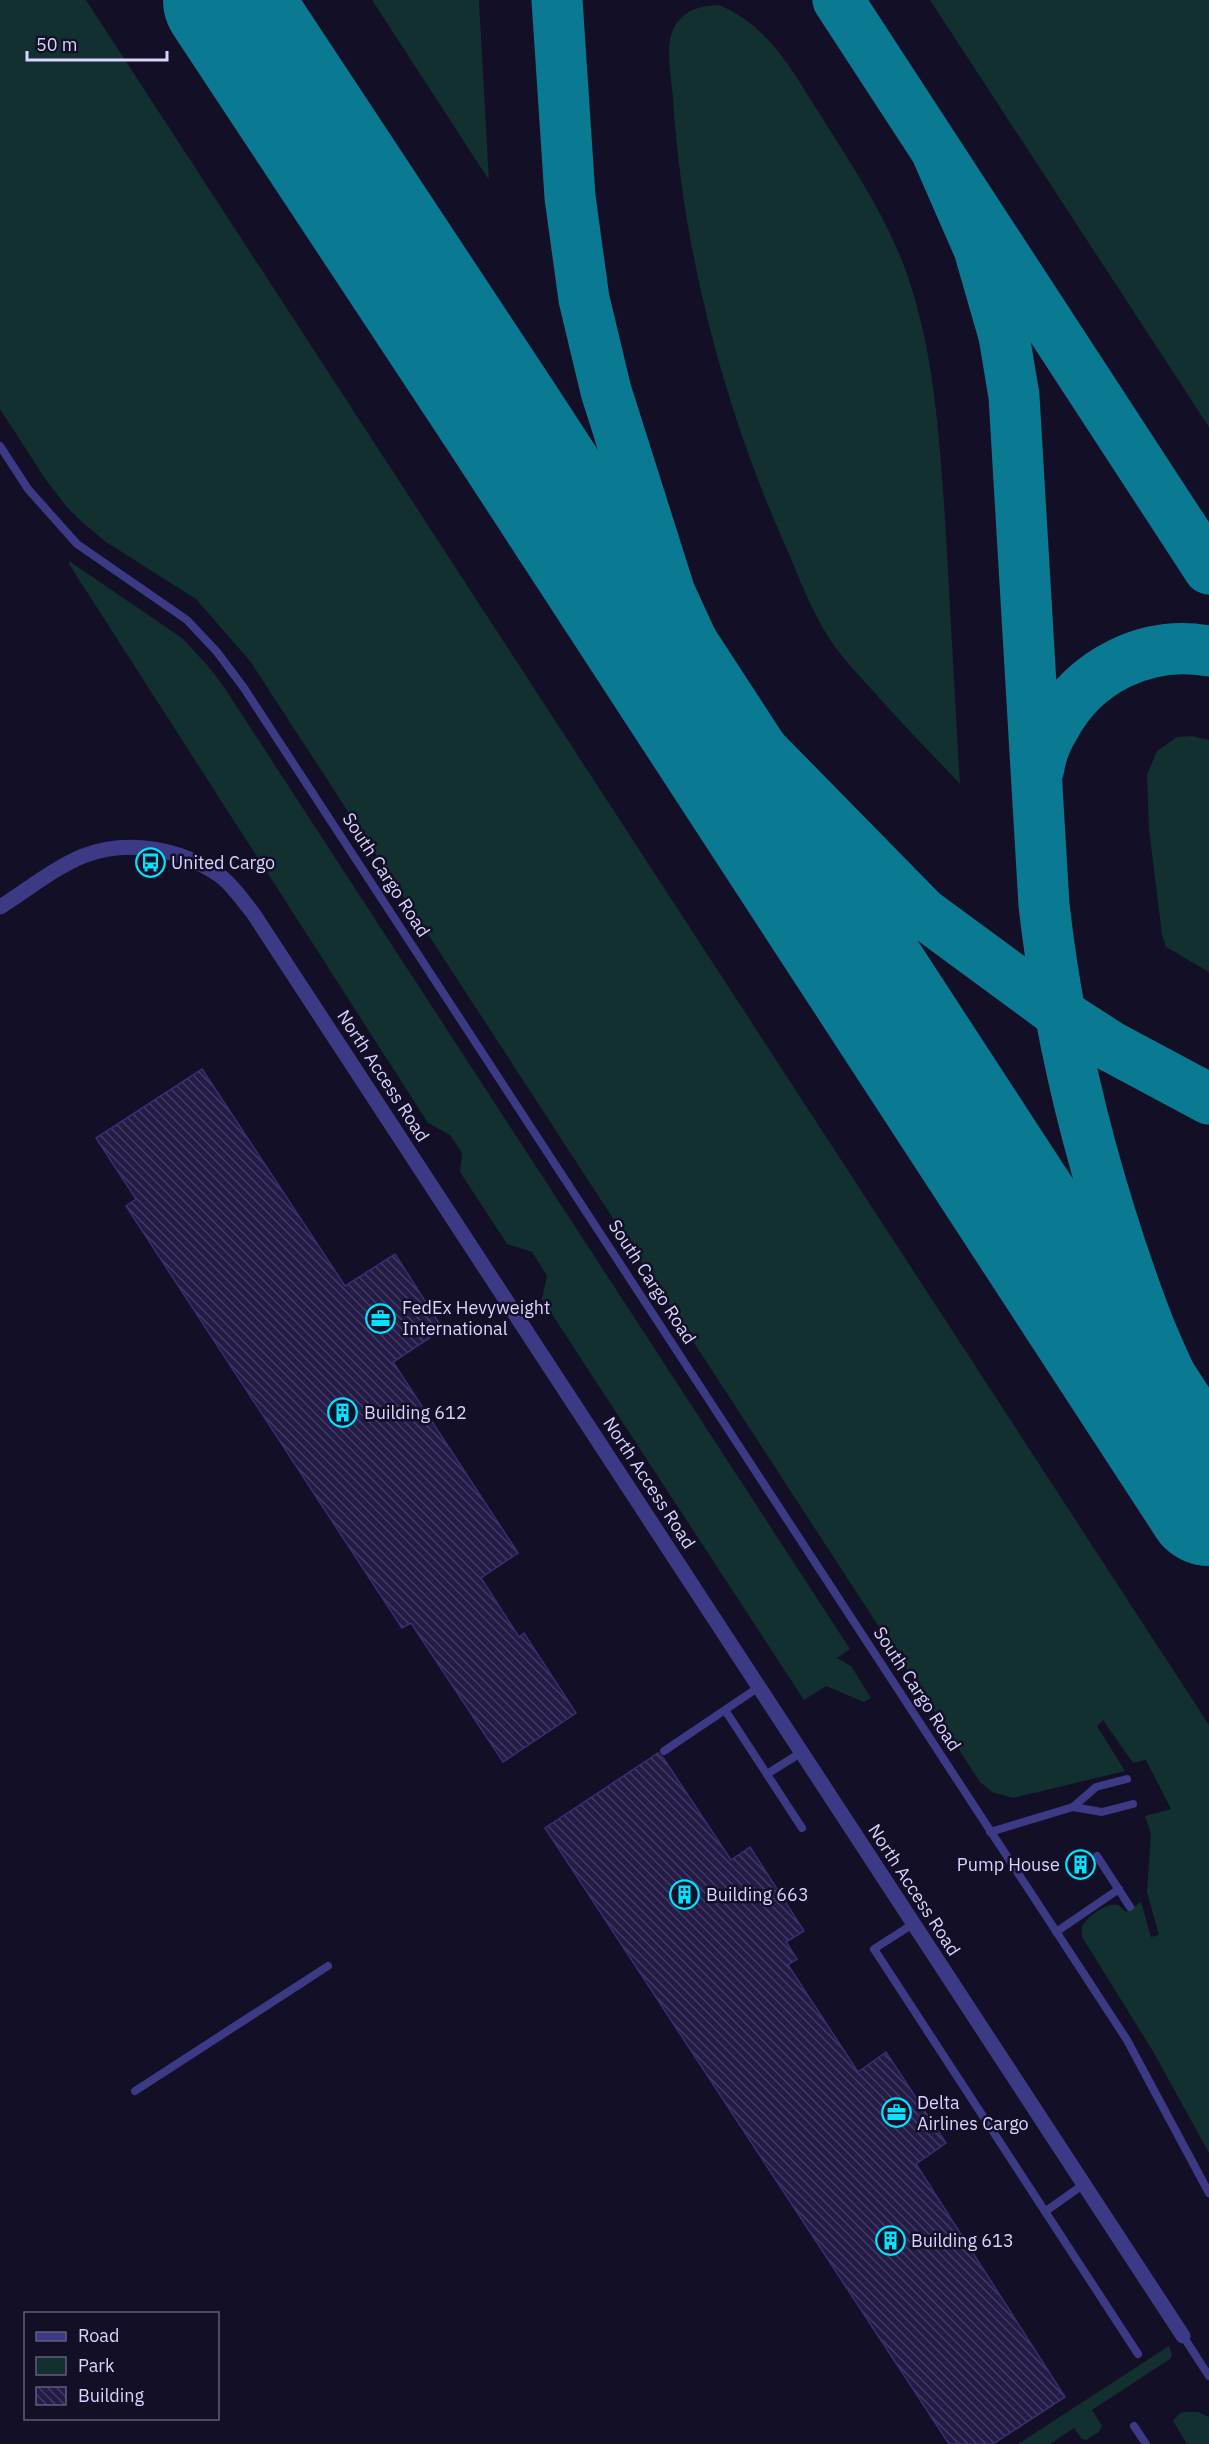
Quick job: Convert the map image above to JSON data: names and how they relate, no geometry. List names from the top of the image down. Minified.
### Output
{"streets":{"street":["North Access Road"],"lane":["South Cargo Road"]},"places":{"bus stop":["United Cargo"],"office":["FedEx Hevyweight International","Delta Airlines Cargo"],"building":["Building 612","Pump House","Building 663","Building 613"]},"legend":["Road","Park","Building"],"scale_bar":"50 m"}
